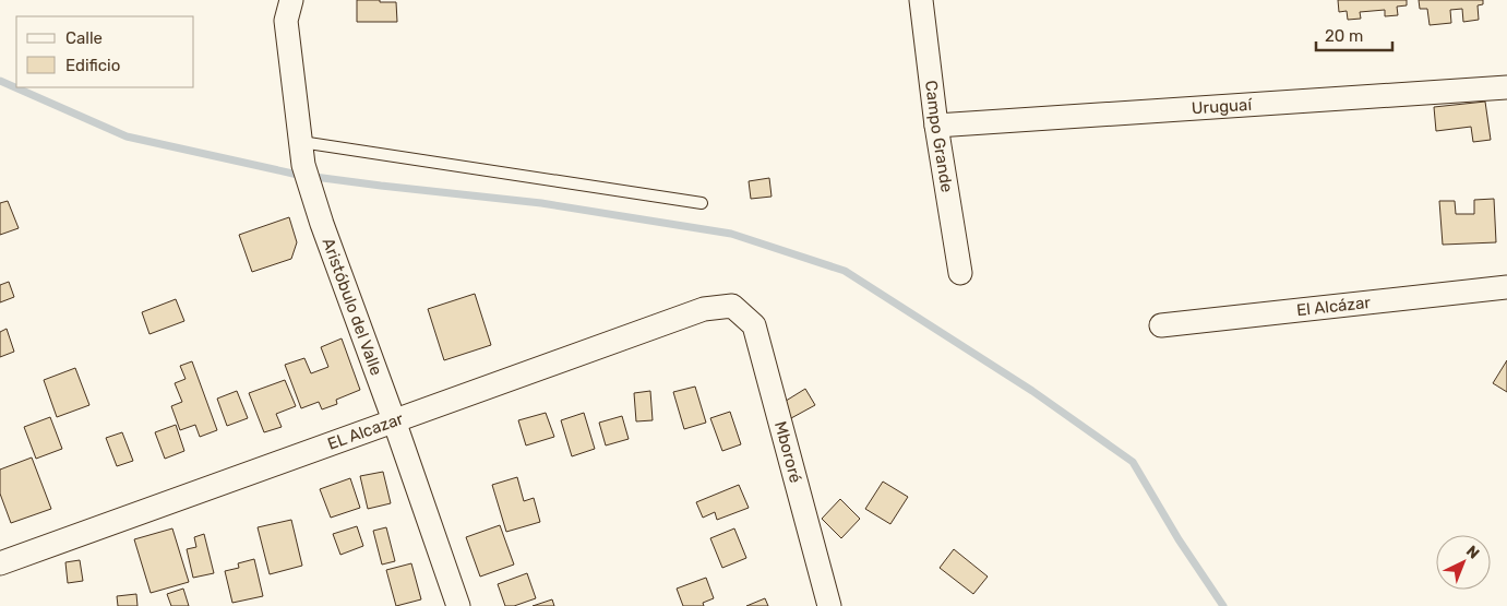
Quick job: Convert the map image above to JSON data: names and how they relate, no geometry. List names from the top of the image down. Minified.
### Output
{"streets":{"street":["Uruguaí","Campo Grande","Aristóbulo del Valle","El Alcázar","EL Alcazar","Mbororé"]},"crossings":[["Uruguaí","Campo Grande"],["Aristóbulo del Valle","EL Alcazar"],["EL Alcazar","Mbororé"]],"legend":["Calle","Edificio"],"scale_bar":"20 m","north":"top right"}
